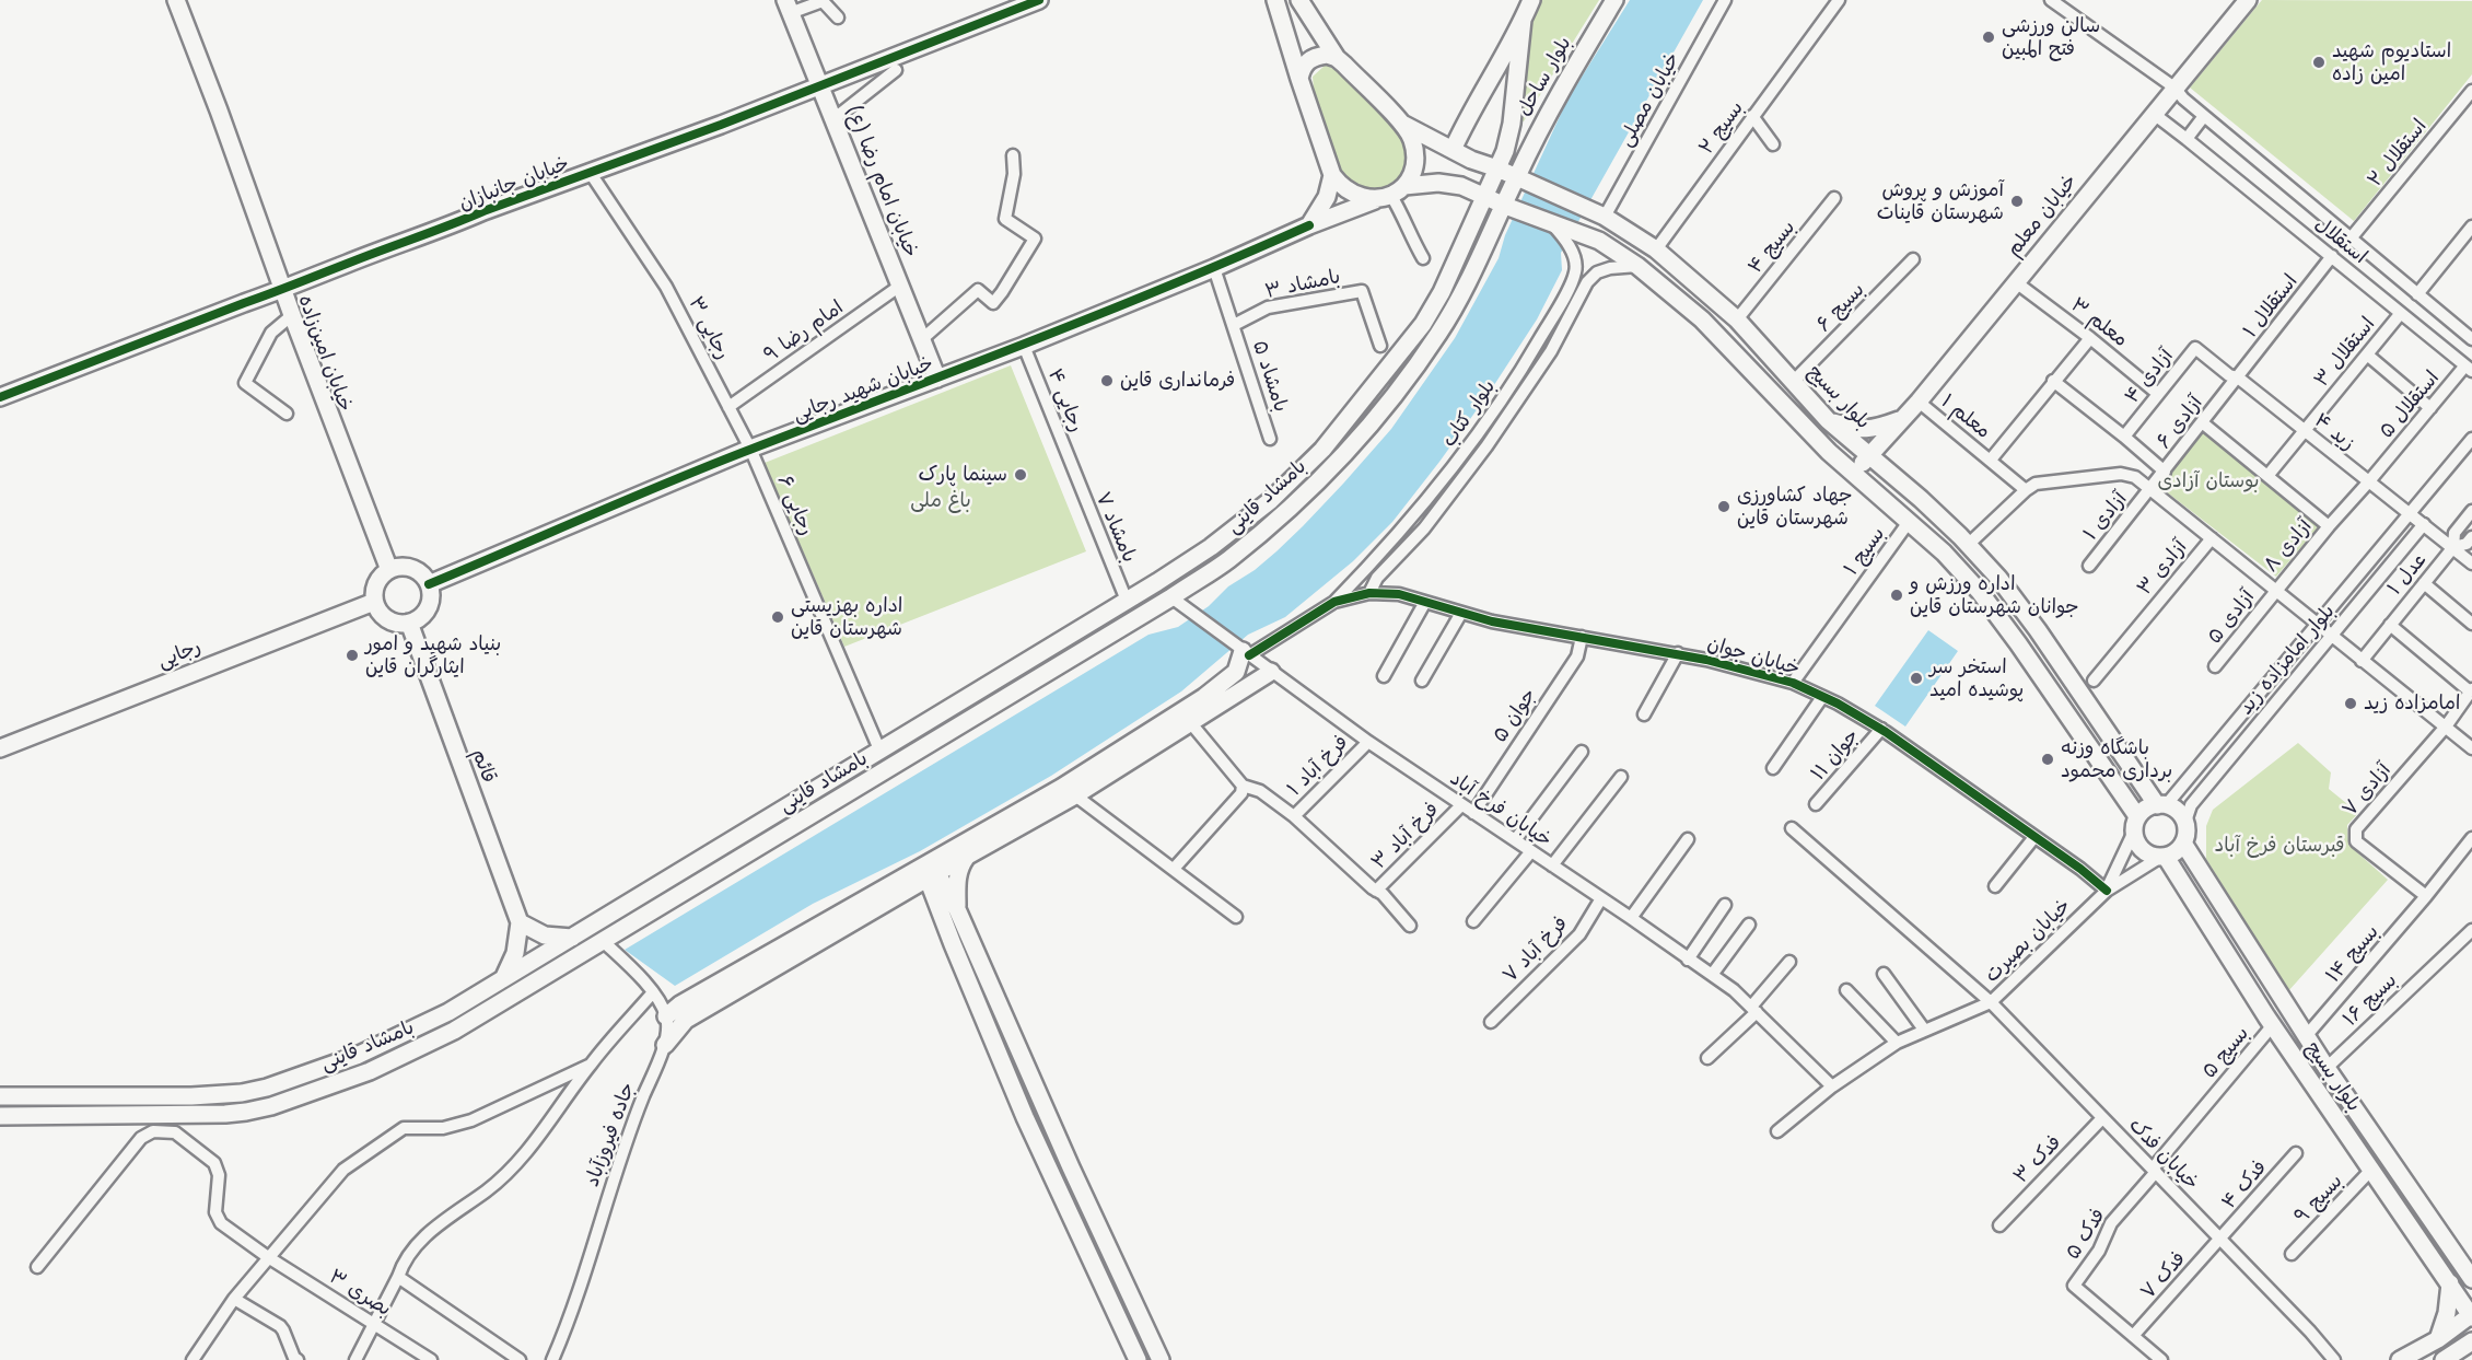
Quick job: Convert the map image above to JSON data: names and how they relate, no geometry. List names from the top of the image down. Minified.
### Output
{"streets":{"main road":["بلوار ساحل","خیابان امام رضا (ع)","خیابان جانبازان","خیابان معلم","خیابان امین‌زاده","خیابان شهید رجایی","بلوار بسیج","بامشاد قاینی","رجایی","قائم"],"street":["خیابان مصلی","بسیج ۲","استقلال ۲","استقلال","بسیج ۴","بامشاد ۳","استقلال ۱","بسیج ۶","معلم ۳","رجایی ۳","امام رضا ۹","استقلال ۳","بامشاد ۵","آزادی ۴","رجایی ۴","استقلال ۵","بلوار کتاب","معلم ۱","آزادی ۶","زید ۴","رجایی ۶","آزادی ۱","بامشاد ۷","آزادی ۸","بسیج ۱","آزادی ۳","عدل ۱","آزادی ۵","خیابان جوان","بلوار امامزاده زید","جوان ۵","جوان ۱۱","فرخ آباد ۱","آزادی ۷","خیابان فرخ آباد","فرخ آباد ۳","خیابان بصیرت","فرخ آباد ۷","بسیج ۱۴","بسیج ۱۶","بسیج ۵","جاده فیروزآباد","خیابان فدک","فدک ۳","فدک ۴","بسیج ۹","فدک ۵","فدک ۷","بصری ۳"]},"crossings":[["بلوار ساحل","بلوار بسیج"],["بلوار ساحل","بامشاد قاینی"],["خیابان مصلی","بلوار بسیج"],["بسیج ۲","بلوار بسیج"],["استقلال ۲","استقلال"],["خیابان امام رضا (ع)","خیابان جانبازان"],["خیابان امام رضا (ع)","امام رضا ۹"],["خیابان امام رضا (ع)","خیابان شهید رجایی"],["خیابان جانبازان","رجایی ۳"],["خیابان جانبازان","خیابان امین‌زاده"],["خیابان معلم","استقلال"],["خیابان معلم","معلم ۳"],["خیابان معلم","بلوار بسیج"],["خیابان معلم","معلم ۱"],["استقلال","استقلال ۱"],["استقلال","استقلال ۳"],["استقلال","استقلال ۵"],["بسیج ۴","بلوار بسیج"],["بامشاد ۳","بامشاد ۵"],["استقلال ۱","آزادی ۴"],["استقلال ۱","آزادی ۶"],["استقلال ۱","زید ۴"],["بسیج ۶","بلوار بسیج"],["معلم ۳","آزادی ۴"],["رجایی ۳","امام رضا ۹"],["رجایی ۳","خیابان شهید رجایی"],["رجایی ۳","رجایی ۶"],["استقلال ۳","زید ۴"],["خیابان امین‌زاده","خیابان شهید رجایی"],["خیابان امین‌زاده","رجایی"],["خیابان امین‌زاده","قائم"],["بامشاد ۵","خیابان شهید رجایی"],["آزادی ۴","آزادی ۶"],["آزادی ۴","زید ۴"],["خیابان شهید رجایی","رجایی ۴"],["خیابان شهید رجایی","رجایی ۶"],["خیابان شهید رجایی","رجایی"],["خیابان شهید رجایی","قائم"],["بلوار بسیج","بلوار امامزاده زید"],["بلوار بسیج","بسیج ۱۴"],["بلوار بسیج","بسیج ۱۶"],["بلوار بسیج","بسیج ۵"],["بلوار بسیج","بسیج ۹"],["رجایی ۴","بامشاد ۷"],["استقلال ۵","زید ۴"],["استقلال ۵","آزادی ۸"],["بلوار کتاب","خیابان جوان"],["آزادی ۶","زید ۴"],["آزادی ۶","آزادی ۱"],["زید ۴","عدل ۱"],["زید ۴","بلوار امامزاده زید"],["بامشاد قاینی","رجایی ۶"],["بامشاد قاینی","بامشاد ۷"],["بامشاد قاینی","قائم"],["بامشاد قاینی","خیابان فرخ آباد"],["آزادی ۸","آزادی ۵"],["بسیج ۱","خیابان جوان"],["رجایی","قائم"],["خیابان جوان","جوان ۵"],["خیابان جوان","جوان ۱۱"],["خیابان جوان","خیابان بصیرت"],["جوان ۵","خیابان فرخ آباد"],["فرخ آباد ۱","خیابان فرخ آباد"],["آزادی ۷","بسیج ۱۴"],["خیابان فرخ آباد","فرخ آباد ۳"],["خیابان فرخ آباد","خیابان بصیرت"],["خیابان فرخ آباد","فرخ آباد ۷"],["خیابان بصیرت","خیابان فدک"],["بسیج ۵","خیابان فدک"],["بسیج ۵","فدک ۵"],["خیابان فدک","فدک ۳"],["خیابان فدک","فدک ۴"],["خیابان فدک","فدک ۵"],["خیابان فدک","فدک ۷"],["فدک ۴","فدک ۷"],["فدک ۵","فدک ۷"]],"parks":["بوستان آزادی","باغ ملی","قبرستان فرخ آباد"],"places":["سالن ورزشی فتح المبین","استادیوم شهید امین زاده","آموزش و پروش شهرستان قاینات","فرمانداری قاین","سینما پارک","جهاد کشاورزی شهرستان قاین","اداره ورزش و جوانان شهرستان قاین","اداره بهزیستی شهرستان قاین","بنیاد شهید و امور ایثارگران قاین","استخر سر پوشیده امید","امامزاده زید","باشگاه وزنه برداری محمود"]}
